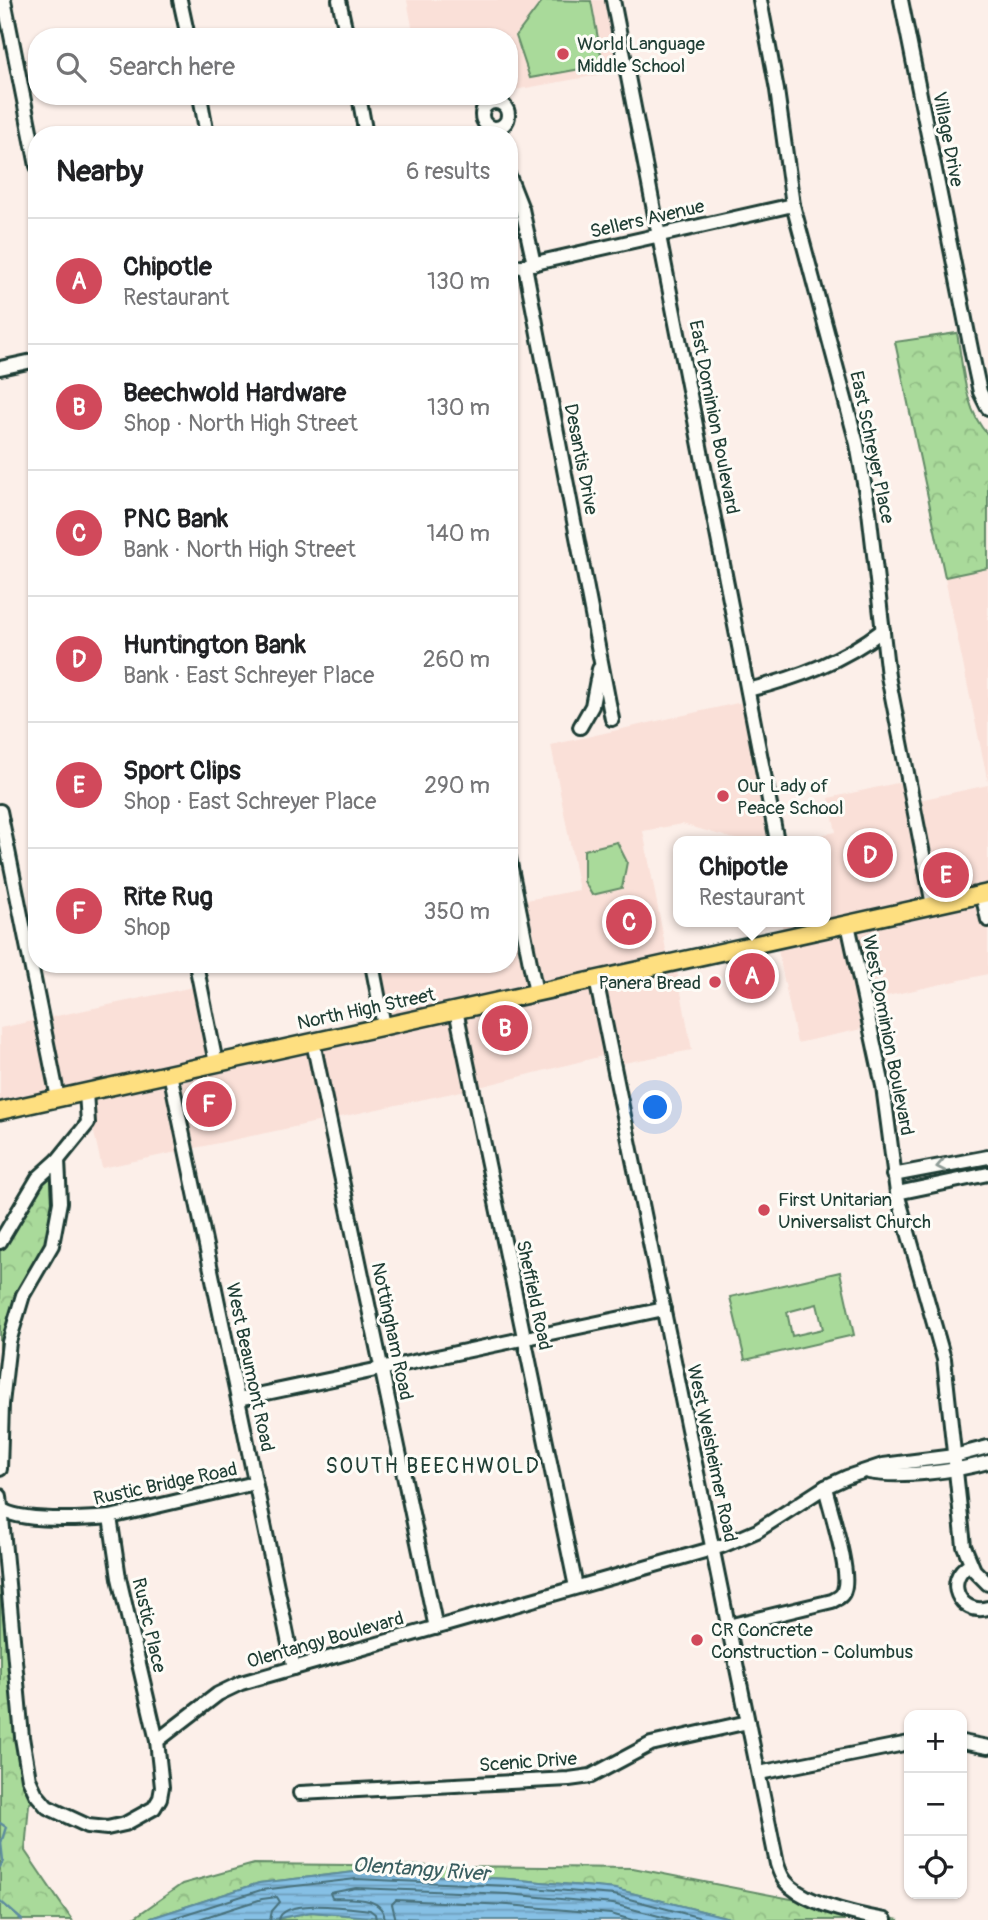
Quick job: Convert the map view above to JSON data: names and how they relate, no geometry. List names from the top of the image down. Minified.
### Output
{"streets":{"main road":["North High Street"],"street":["Village Drive","Sellers Avenue","East Dominion Boulevard","East Schreyer Place","Desantis Drive","West Dominion Boulevard","Sheffield Road","Nottingham Road","West Beaumont Road","West Weisheimer Road","Rustic Bridge Road","Rustic Place","Olentangy Boulevard","Scenic Drive"]},"crossings":[["Sellers Avenue","East Dominion Boulevard"],["Sellers Avenue","East Schreyer Place"],["Sellers Avenue","Desantis Drive"],["East Schreyer Place","North High Street"],["North High Street","West Dominion Boulevard"],["North High Street","Sheffield Road"],["North High Street","Nottingham Road"],["North High Street","West Beaumont Road"],["North High Street","West Weisheimer Road"],["West Dominion Boulevard","Olentangy Boulevard"],["Sheffield Road","Olentangy Boulevard"],["Nottingham Road","Olentangy Boulevard"],["West Beaumont Road","Rustic Bridge Road"],["West Beaumont Road","Olentangy Boulevard"],["West Weisheimer Road","Olentangy Boulevard"],["West Weisheimer Road","Scenic Drive"],["Rustic Bridge Road","Rustic Place"],["Rustic Place","Olentangy Boulevard"]],"districts":["SOUTH BEECHWOLD"],"water":["Olentangy River"],"places":["World Language Middle School","Our Lady of Peace School","Panera Bread","First Unitarian Universalist Church","CR Concrete Construction - Columbus"],"page":{"search":"Search here","heading":["Nearby","6 results"],"list":[{"mark":"A","name":"Chipotle","note":"Restaurant","value":"130 m"},{"mark":"B","name":"Beechwold Hardware","note":"Shop · North High Street","value":"130 m"},{"mark":"C","name":"PNC Bank","note":"Bank · North High Street","value":"140 m"},{"mark":"D","name":"Huntington Bank","note":"Bank · East Schreyer Place","value":"260 m"},{"mark":"E","name":"Sport Clips","note":"Shop · East Schreyer Place","value":"290 m"},{"mark":"F","name":"Rite Rug","note":"Shop","value":"350 m"}],"pins":["D","E","C","A","B","F"],"popup":["Chipotle","Restaurant"],"map_buttons":["+","−"]}}
